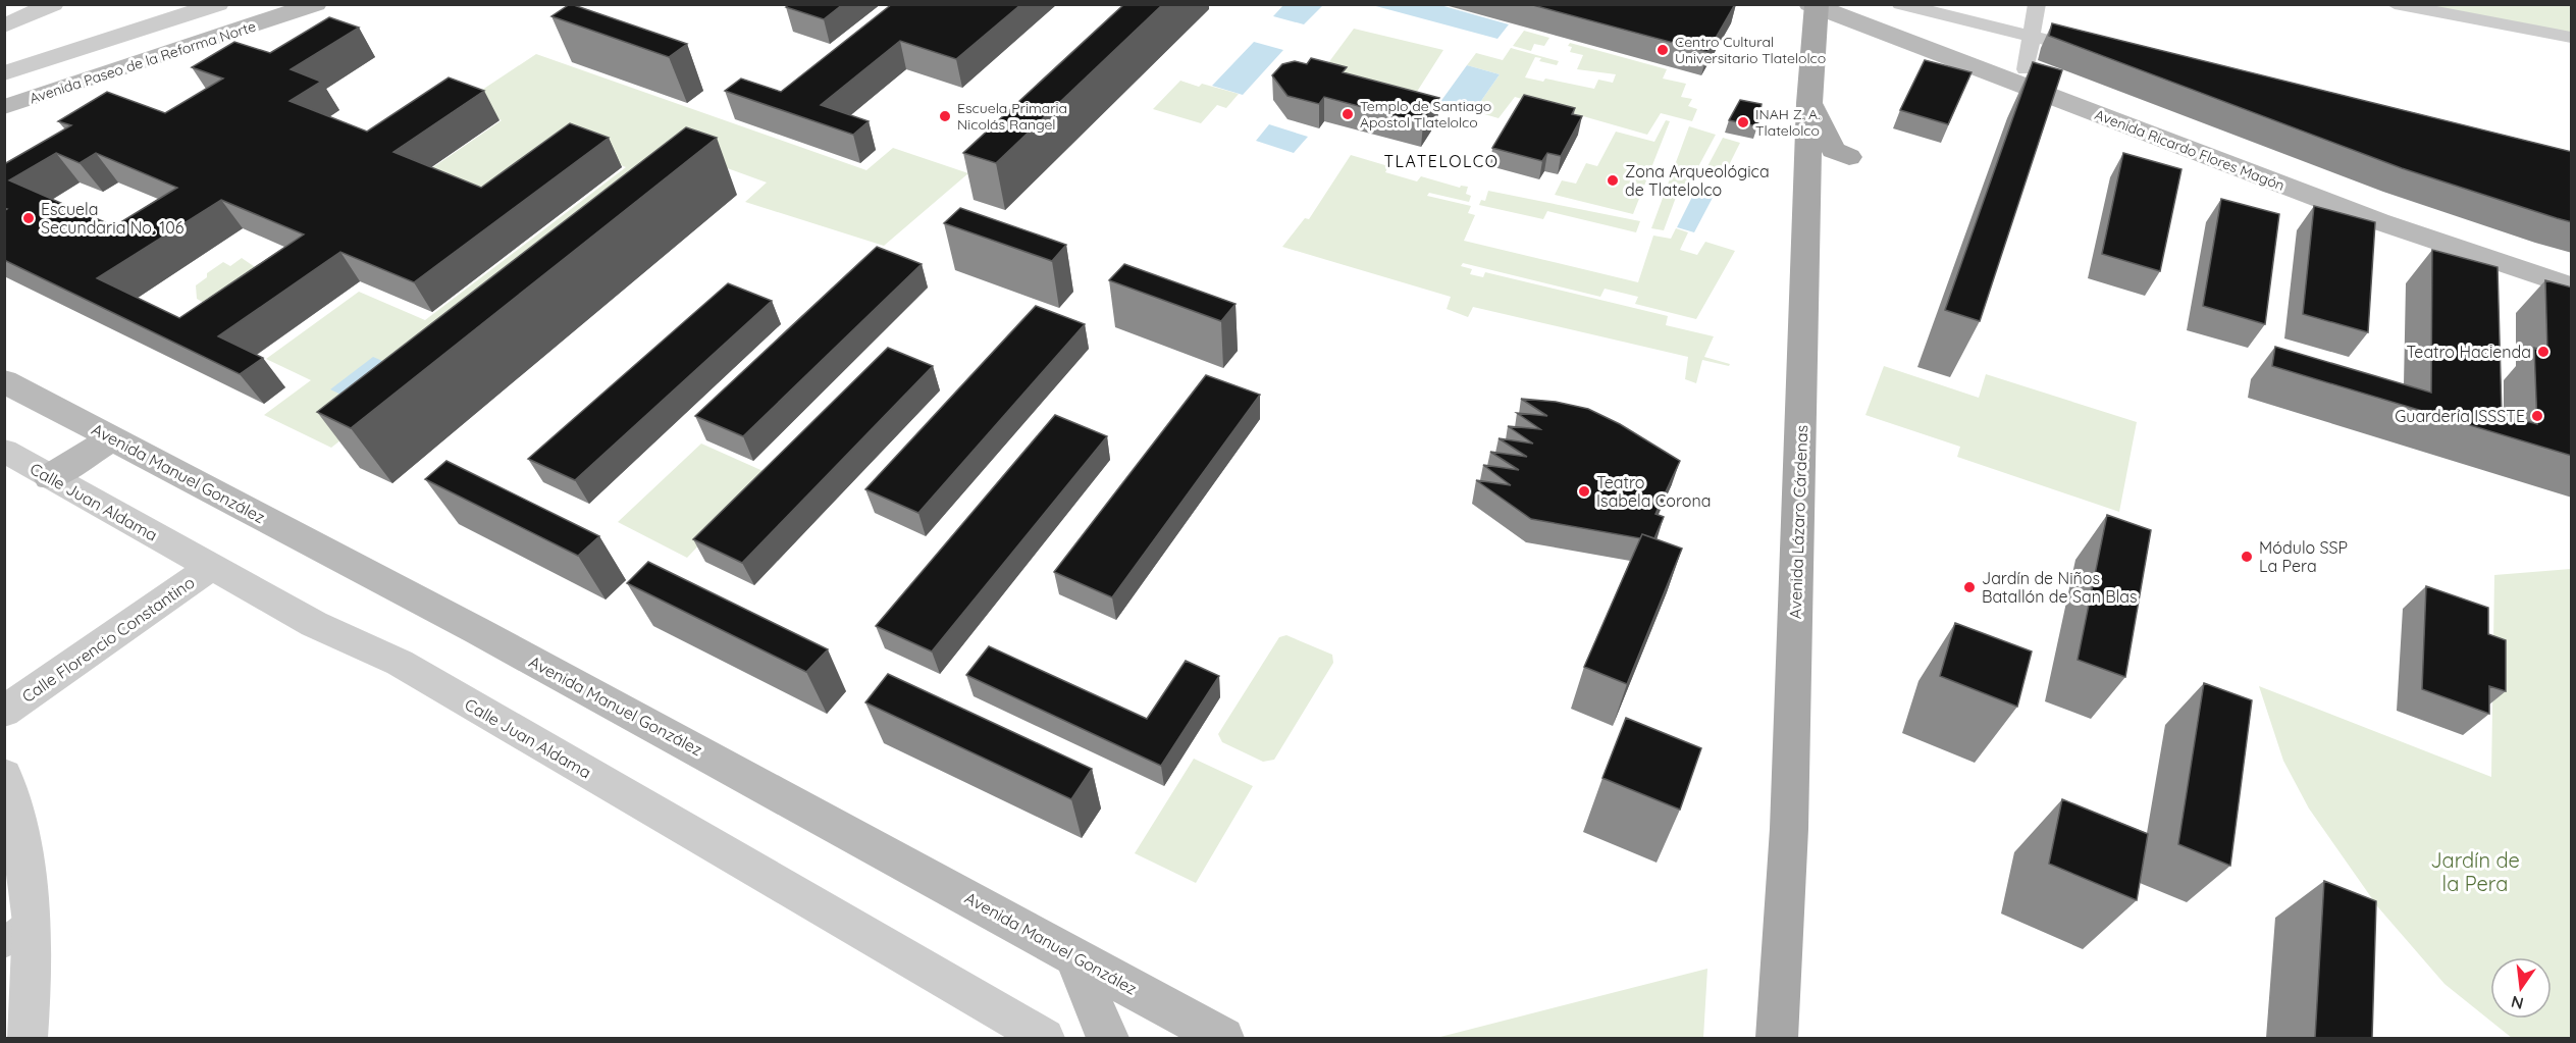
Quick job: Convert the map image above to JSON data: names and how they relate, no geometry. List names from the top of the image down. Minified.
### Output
{"streets":{"main road":["Avenida Paseo de la Reforma Norte","Avenida Ricardo Flores Magón","Avenida Manuel González","Avenida Lázaro Cárdenas"],"street":["Calle Juan Aldama","Calle Florencio Constantino"]},"crossings":[["Avenida Ricardo Flores Magón","Avenida Lázaro Cárdenas"],["Calle Juan Aldama","Calle Florencio Constantino"]],"districts":["TLATELOLCO"],"parks":["Jardín de la Pera"],"places":["Centro Cultural Universitario Tlatelolco","Templo de Santiago Apostol Tlatelolco","Escuela Primaria Nicolás Rangel","INAH Z. A. Tlatelolco","Zona Arqueológica de Tlatelolco","Escuela Secundaria No. 106","Teatro Hacienda","Guardería ISSSTE","Teatro Isabela Corona","Módulo SSP La Pera","Jardín de Niños Batallón de San Blas"],"north":"bottom"}
